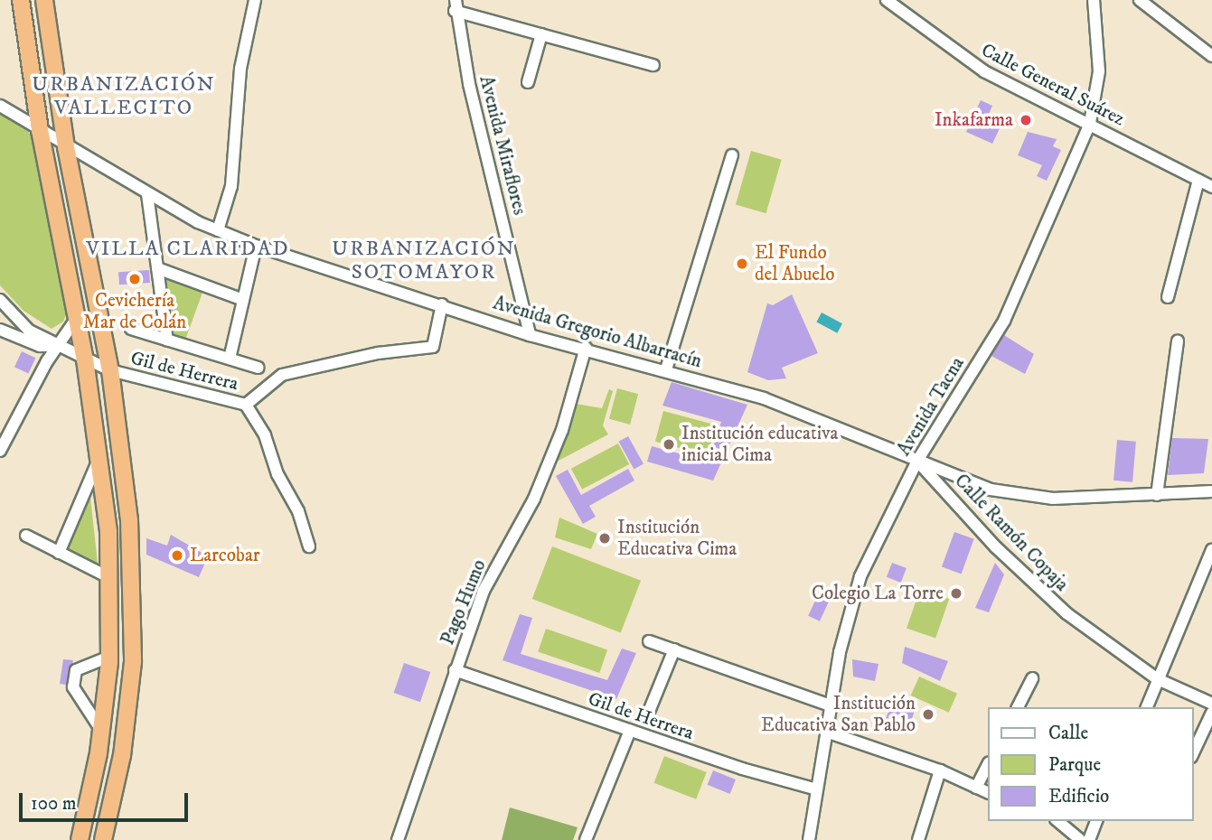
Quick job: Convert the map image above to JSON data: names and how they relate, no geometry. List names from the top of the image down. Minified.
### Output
{"streets":{"street":["Calle General Suárez","Avenida Miraflores","Avenida Gregorio Albarracín","Gil de Herrera","Avenida Tacna","Calle Ramón Copaja","Pago Humo"]},"crossings":[["Calle General Suárez","Avenida Tacna"],["Avenida Miraflores","Avenida Gregorio Albarracín"],["Avenida Gregorio Albarracín","Avenida Tacna"],["Avenida Gregorio Albarracín","Calle Ramón Copaja"],["Avenida Gregorio Albarracín","Pago Humo"],["Gil de Herrera","Avenida Tacna"],["Gil de Herrera","Pago Humo"],["Avenida Tacna","Calle Ramón Copaja"]],"districts":["URBANIZACIÓN VALLECITO","VILLA CLARIDAD","URBANIZACIÓN SOTOMAYOR"],"places":["Inkafarma","El Fundo del Abuelo","Cevichería Mar de Colán","Institución educativa inicial Cima","Institución Educativa Cima","Larcobar","Colegio La Torre","Institución Educativa San Pablo"],"legend":["Calle","Parque","Edificio"],"scale_bar":"100 m"}
